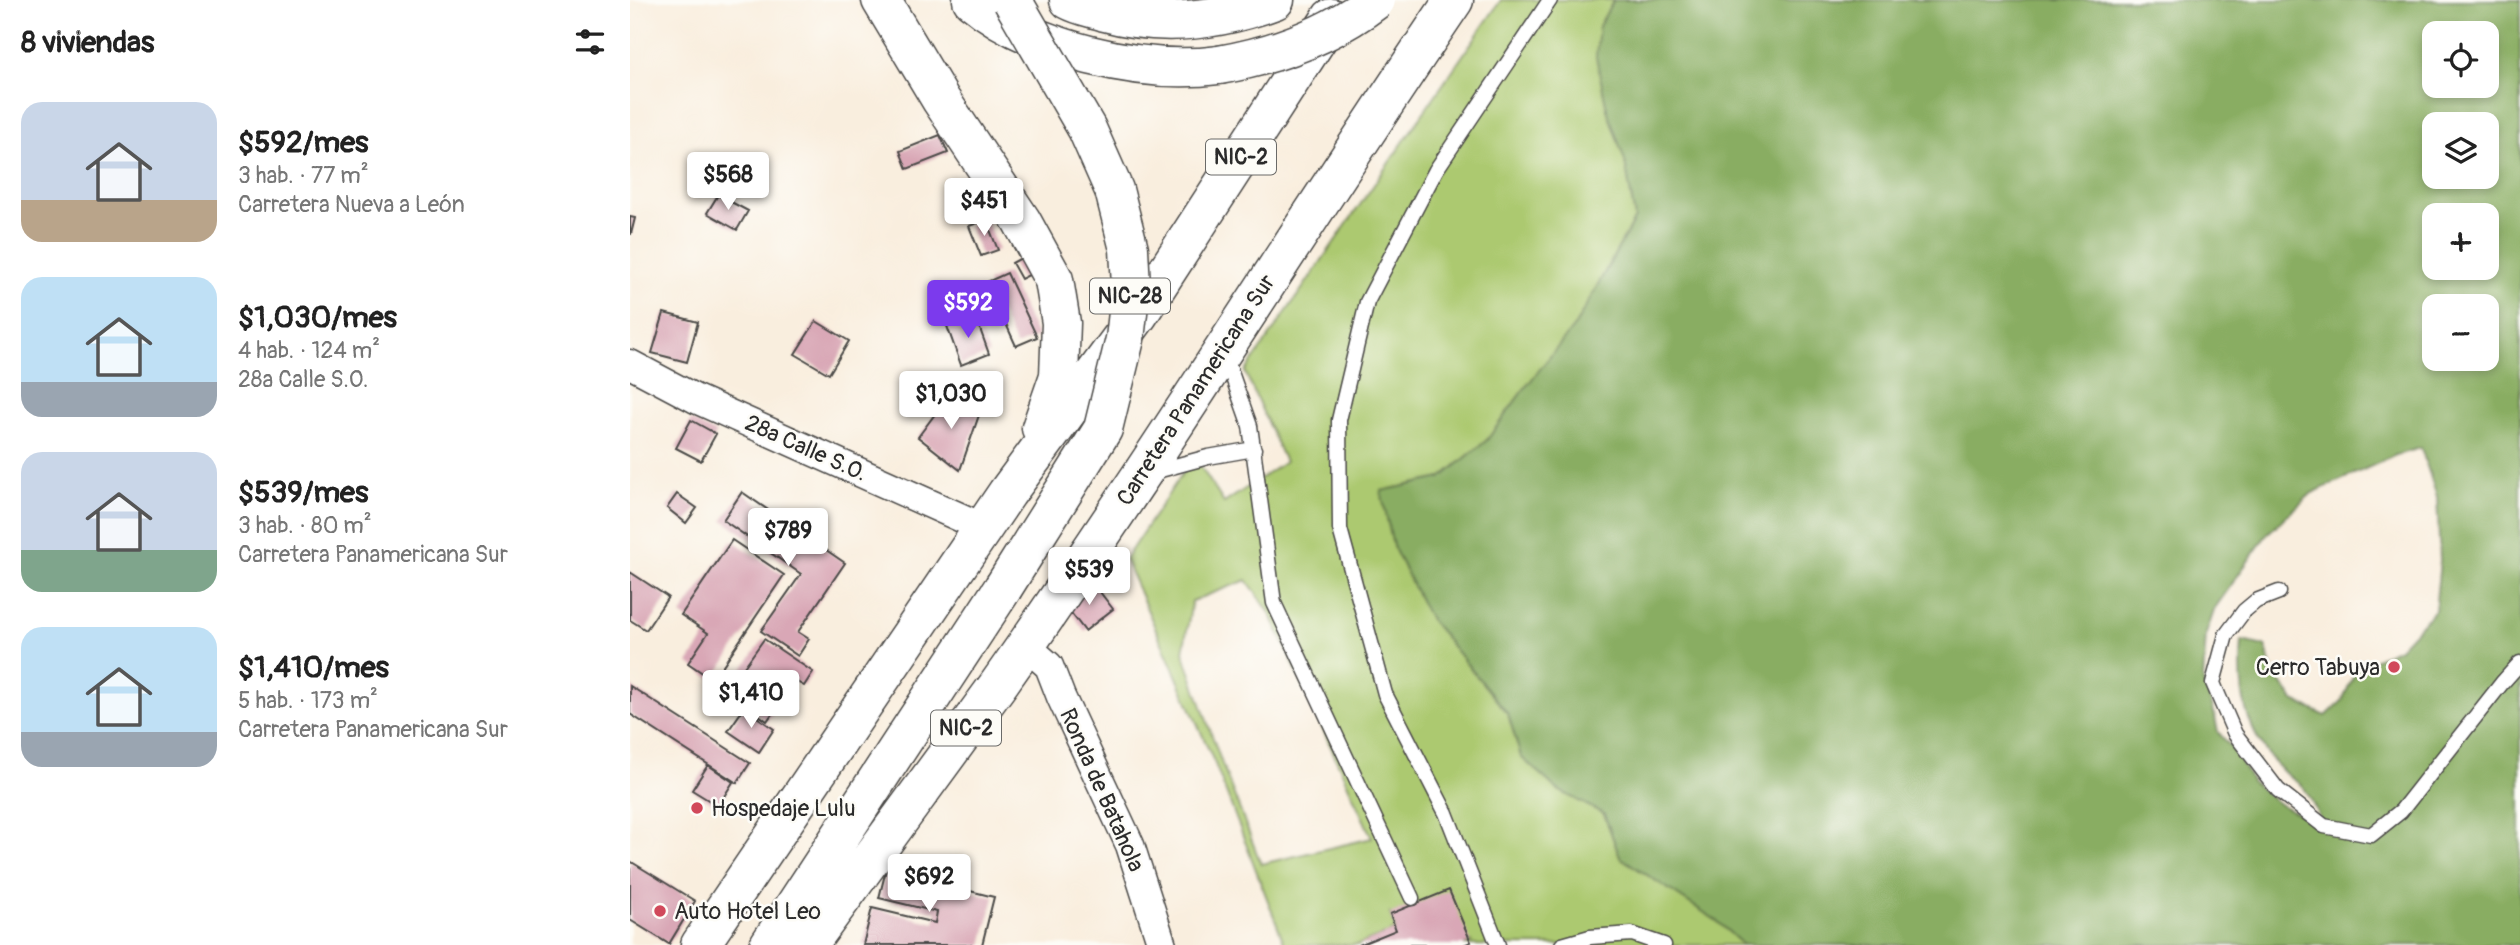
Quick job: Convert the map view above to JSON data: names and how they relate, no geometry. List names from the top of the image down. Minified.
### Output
{"streets":{"highway":["NIC-2","NIC-28","Carretera Panamericana Sur"],"street":["28a Calle S.O.","Ronda de Batahola"]},"crossings":[["NIC-2","NIC-28"],["NIC-2","28a Calle S.O."],["Carretera Panamericana Sur","Ronda de Batahola"]],"places":["Cerro Tabuya","Hospedaje Lulu","Auto Hotel Leo"],"page":{"heading":"8 viviendas","map_buttons":["+","−"],"list":[{"name":"$592/mes","note":"3 hab. · 77 m² · Carretera Nueva a León"},{"name":"$1,030/mes","note":"4 hab. · 124 m² · 28a Calle S.O."},{"name":"$539/mes","note":"3 hab. · 80 m² · Carretera Panamericana Sur"},{"name":"$1,410/mes","note":"5 hab. · 173 m² · Carretera Panamericana Sur"}],"price":["$568","$451","$592","$1,030","$789","$539","$1,410","$692"]}}
